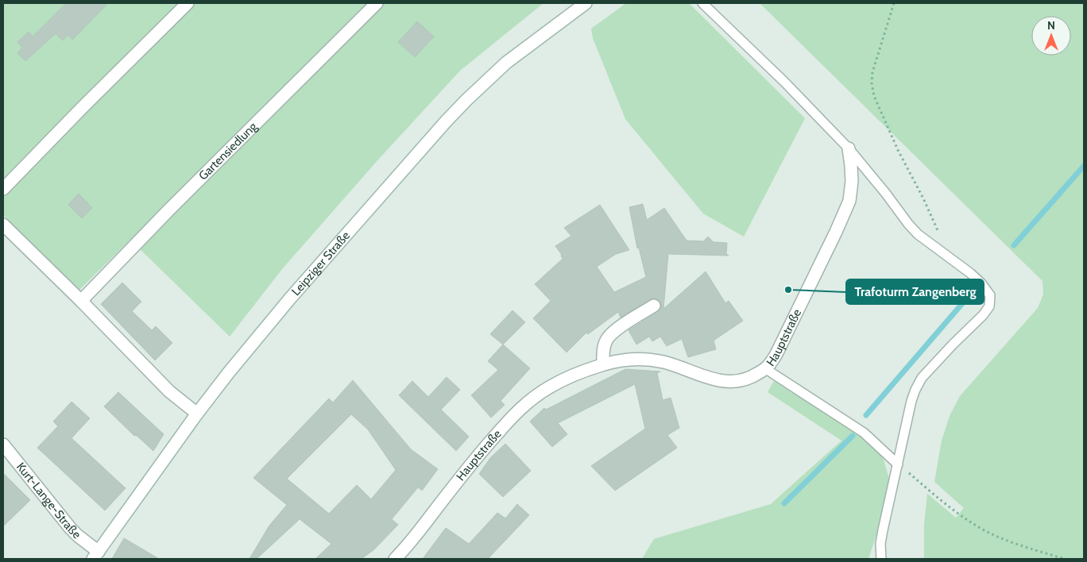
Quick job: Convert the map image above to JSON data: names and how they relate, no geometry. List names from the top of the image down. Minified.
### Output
{"streets":{"street":["Gartensiedlung","Leipziger Straße","Hauptstraße","Kurt-Lange-Straße"]},"crossings":[["Leipziger Straße","Kurt-Lange-Straße"]],"places":["Trafoturm Zangenberg"],"north":"top"}
